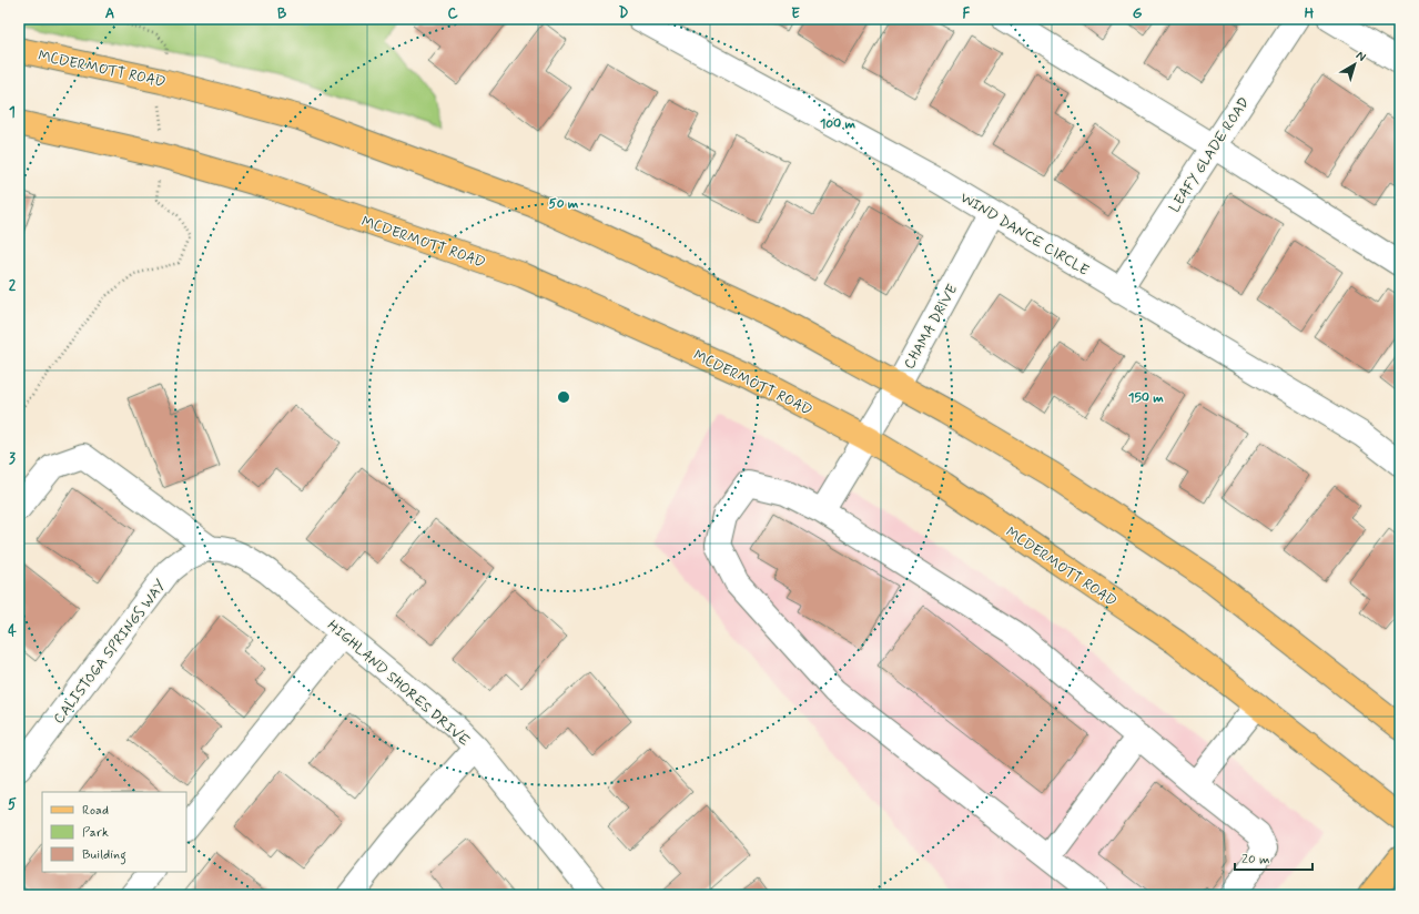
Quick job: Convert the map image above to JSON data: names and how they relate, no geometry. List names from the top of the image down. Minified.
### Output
{"streets":{"main road":["MCDERMOTT ROAD"],"street":["LEAFY GLADE ROAD","WIND DANCE CIRCLE","CHAMA DRIVE","CALISTOGA SPRINGS WAY","HIGHLAND SHORES DRIVE"]},"crossings":[["MCDERMOTT ROAD","CHAMA DRIVE"],["LEAFY GLADE ROAD","WIND DANCE CIRCLE"],["WIND DANCE CIRCLE","CHAMA DRIVE"],["CALISTOGA SPRINGS WAY","HIGHLAND SHORES DRIVE"]],"legend":["Road","Park","Building"],"scale_bar":"20 m","north":"top right","grid":{"columns":["A","B","C","D","E","F","G","H"],"rows":["1","2","3","4","5"]},"rings":["100 m","50 m","150 m"]}
